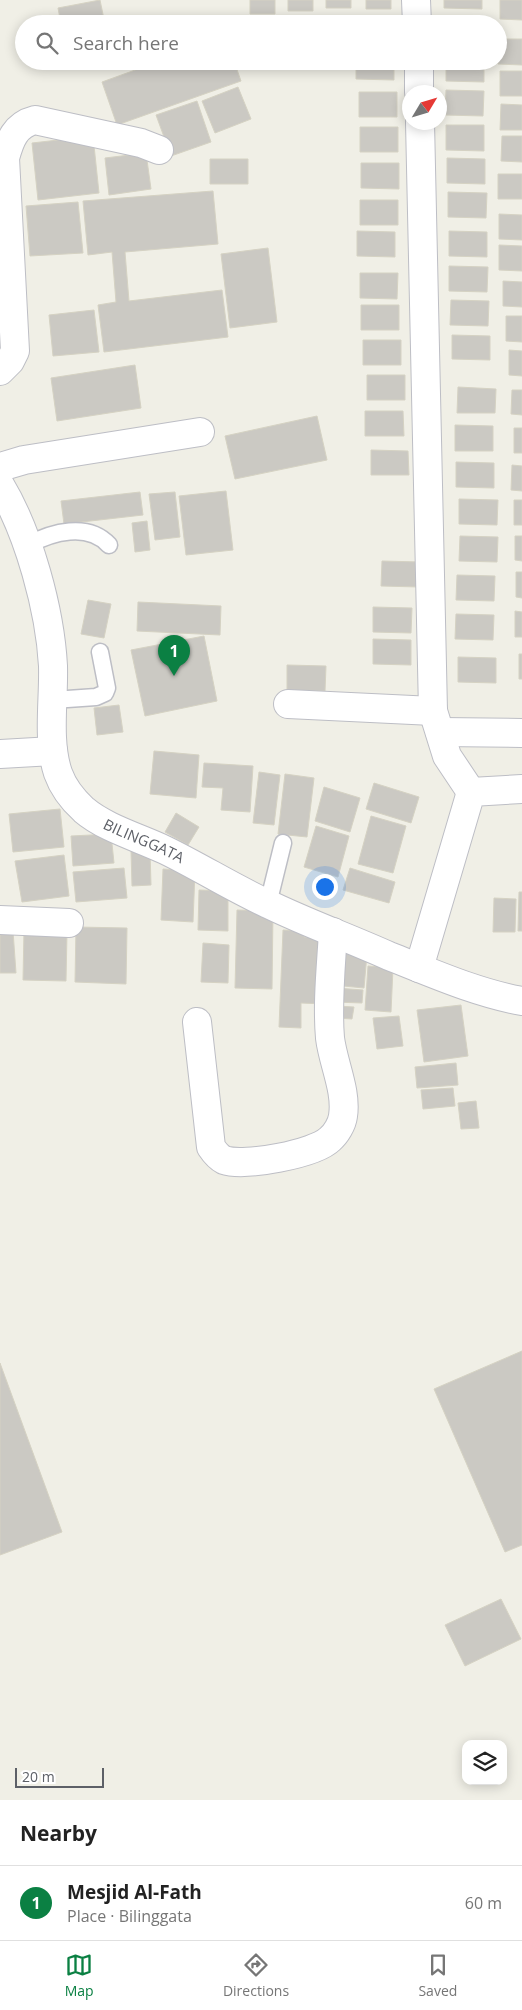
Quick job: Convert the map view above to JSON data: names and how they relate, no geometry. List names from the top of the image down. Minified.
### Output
{"streets":{"street":["BILINGGATA"]},"scale_bar":"20 m","north":"top right","page":{"search":"Search here","pins":"1","scale":"20 m","heading":"Nearby","list":[{"mark":"1","name":"Mesjid Al-Fath","note":"Place · Bilinggata","value":"60 m"}],"nav":["Map","Directions","Saved"]}}
